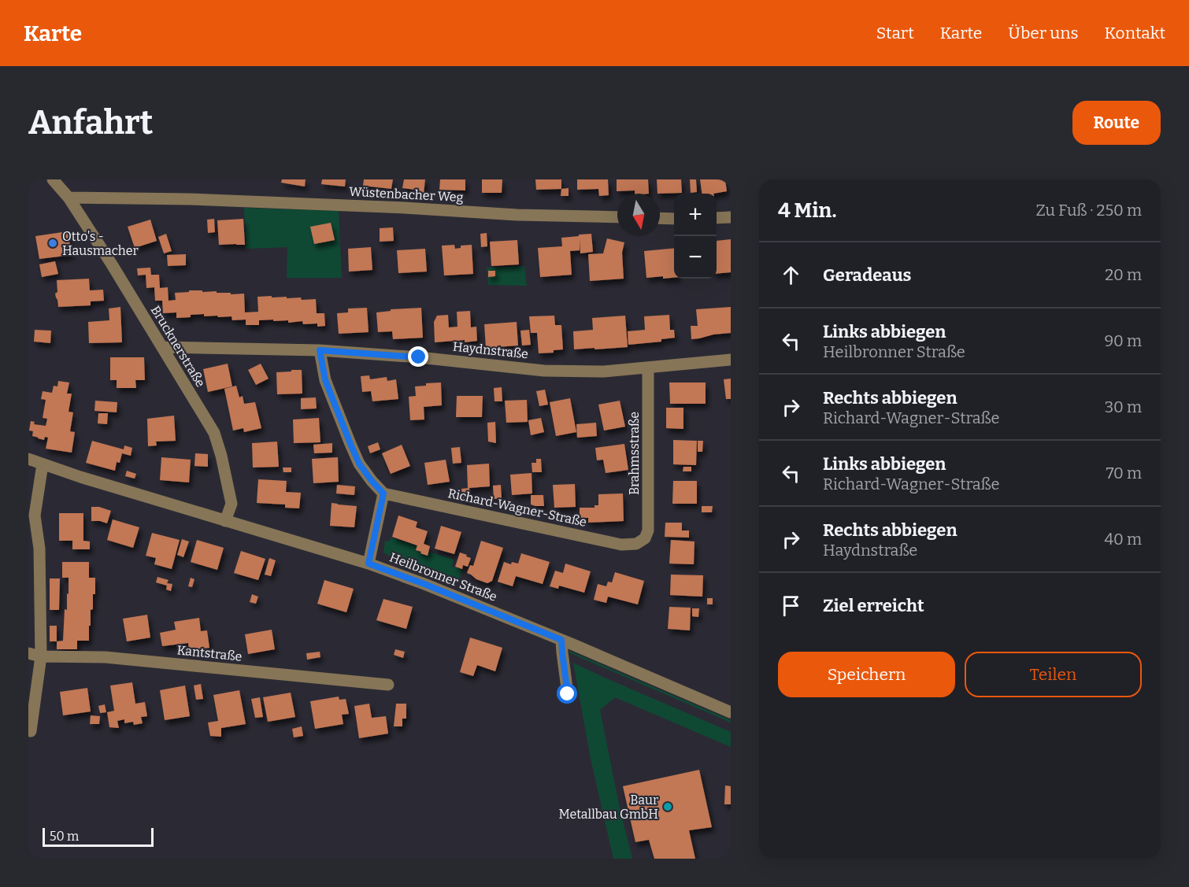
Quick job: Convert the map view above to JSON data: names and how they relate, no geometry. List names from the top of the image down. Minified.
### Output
{"streets":{"street":["Wüstenbacher Weg","Brucknerstraße","Haydnstraße","Brahmsstraße","Richard-Wagner-Straße","Heilbronner Straße","Kantstraße"]},"crossings":[["Wüstenbacher Weg","Brucknerstraße"],["Brucknerstraße","Haydnstraße"],["Brucknerstraße","Heilbronner Straße"],["Haydnstraße","Brahmsstraße"],["Brahmsstraße","Richard-Wagner-Straße"]],"places":["Otto's - Hausmacher","Baur Metallbau GmbH"],"scale_bar":"50 m","north":"bottom","page":{"header":"Karte","nav":["Start","Karte","Über uns","Kontakt"],"buttons":["Route",["Speichern","Teilen"]],"title":"Anfahrt","heading":["4 Min.","Zu Fuß · 250 m"],"map_buttons":["+","−"],"list":[["Geradeaus","20 m"],["Links abbiegen","Heilbronner Straße","90 m"],["Rechts abbiegen","Richard-Wagner-Straße","30 m"],["Links abbiegen","Richard-Wagner-Straße","70 m"],["Rechts abbiegen","Haydnstraße","40 m"],"Ziel erreicht"],"scale":"50 m"}}
